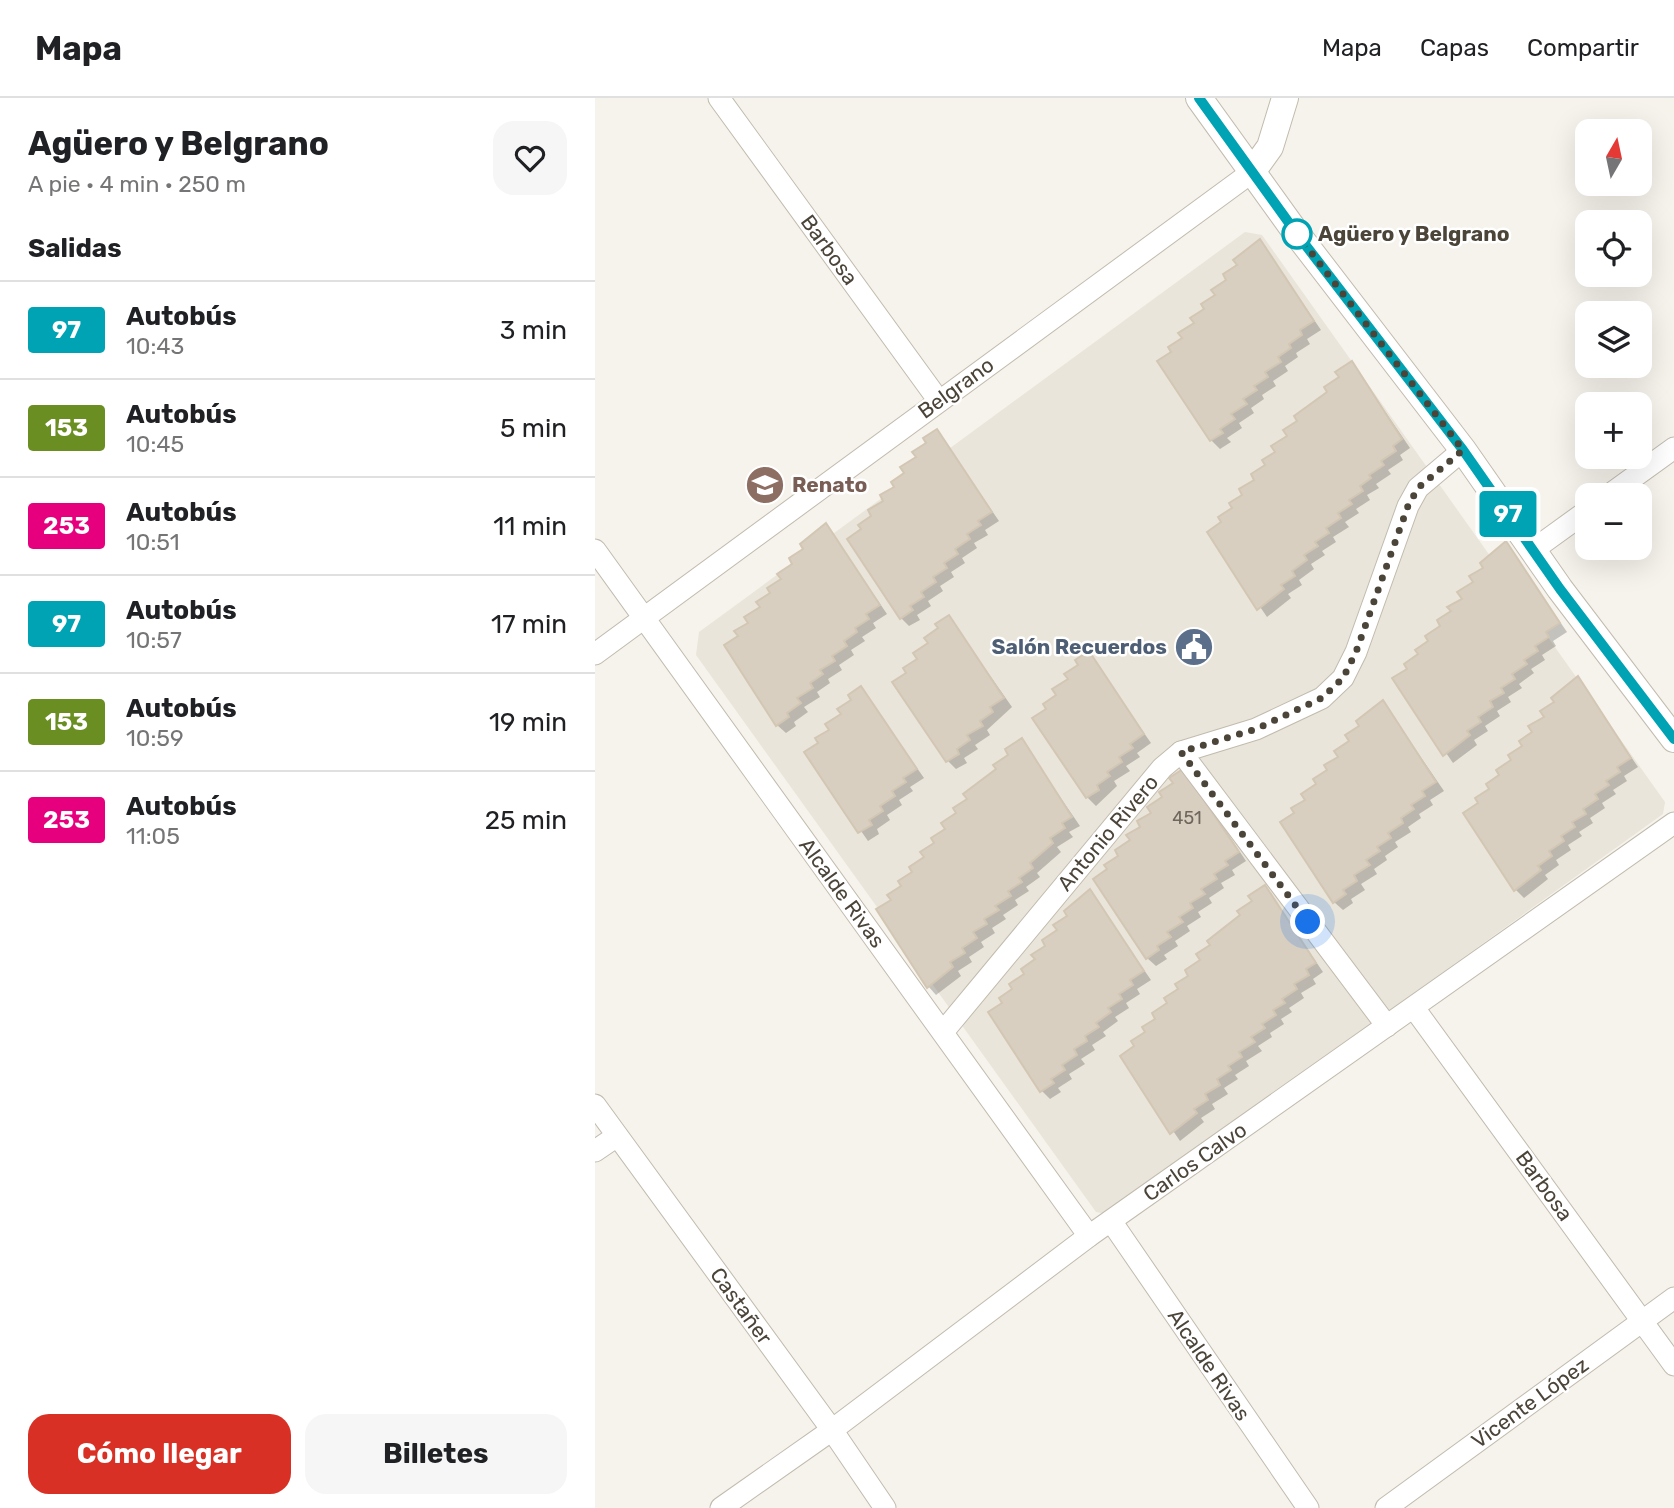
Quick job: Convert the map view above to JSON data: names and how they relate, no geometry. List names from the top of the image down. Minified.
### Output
{"streets":{"street":["Barbosa","Belgrano","Antonio Rivero","Alcalde Rivas","Carlos Calvo","Castañer","Vicente López"]},"crossings":[["Barbosa","Belgrano"],["Barbosa","Carlos Calvo"],["Barbosa","Vicente López"],["Belgrano","Alcalde Rivas"],["Antonio Rivero","Alcalde Rivas"],["Alcalde Rivas","Carlos Calvo"],["Carlos Calvo","Castañer"]],"places":{"other":["Agüero y Belgrano"],"school or university":["Renato"],"public building":["Salón Recuerdos"]},"lines":["bus line 97"],"house_numbers":["451"],"north":"top","page":{"header":"Mapa","nav":["Mapa","Capas","Compartir"],"heading":[["Agüero y Belgrano","A pie · 4 min · 250 m"],"Salidas"],"on_map":"97","map_buttons":["+","−"],"list":[{"mark":"97","name":"Autobús","note":"10:43","value":"3 min"},{"mark":"153","name":"Autobús","note":"10:45","value":"5 min"},{"mark":"253","name":"Autobús","note":"10:51","value":"11 min"},{"mark":"97","name":"Autobús","note":"10:57","value":"17 min"},{"mark":"153","name":"Autobús","note":"10:59","value":"19 min"},{"mark":"253","name":"Autobús","note":"11:05","value":"25 min"}],"buttons":["Cómo llegar","Billetes"]}}
